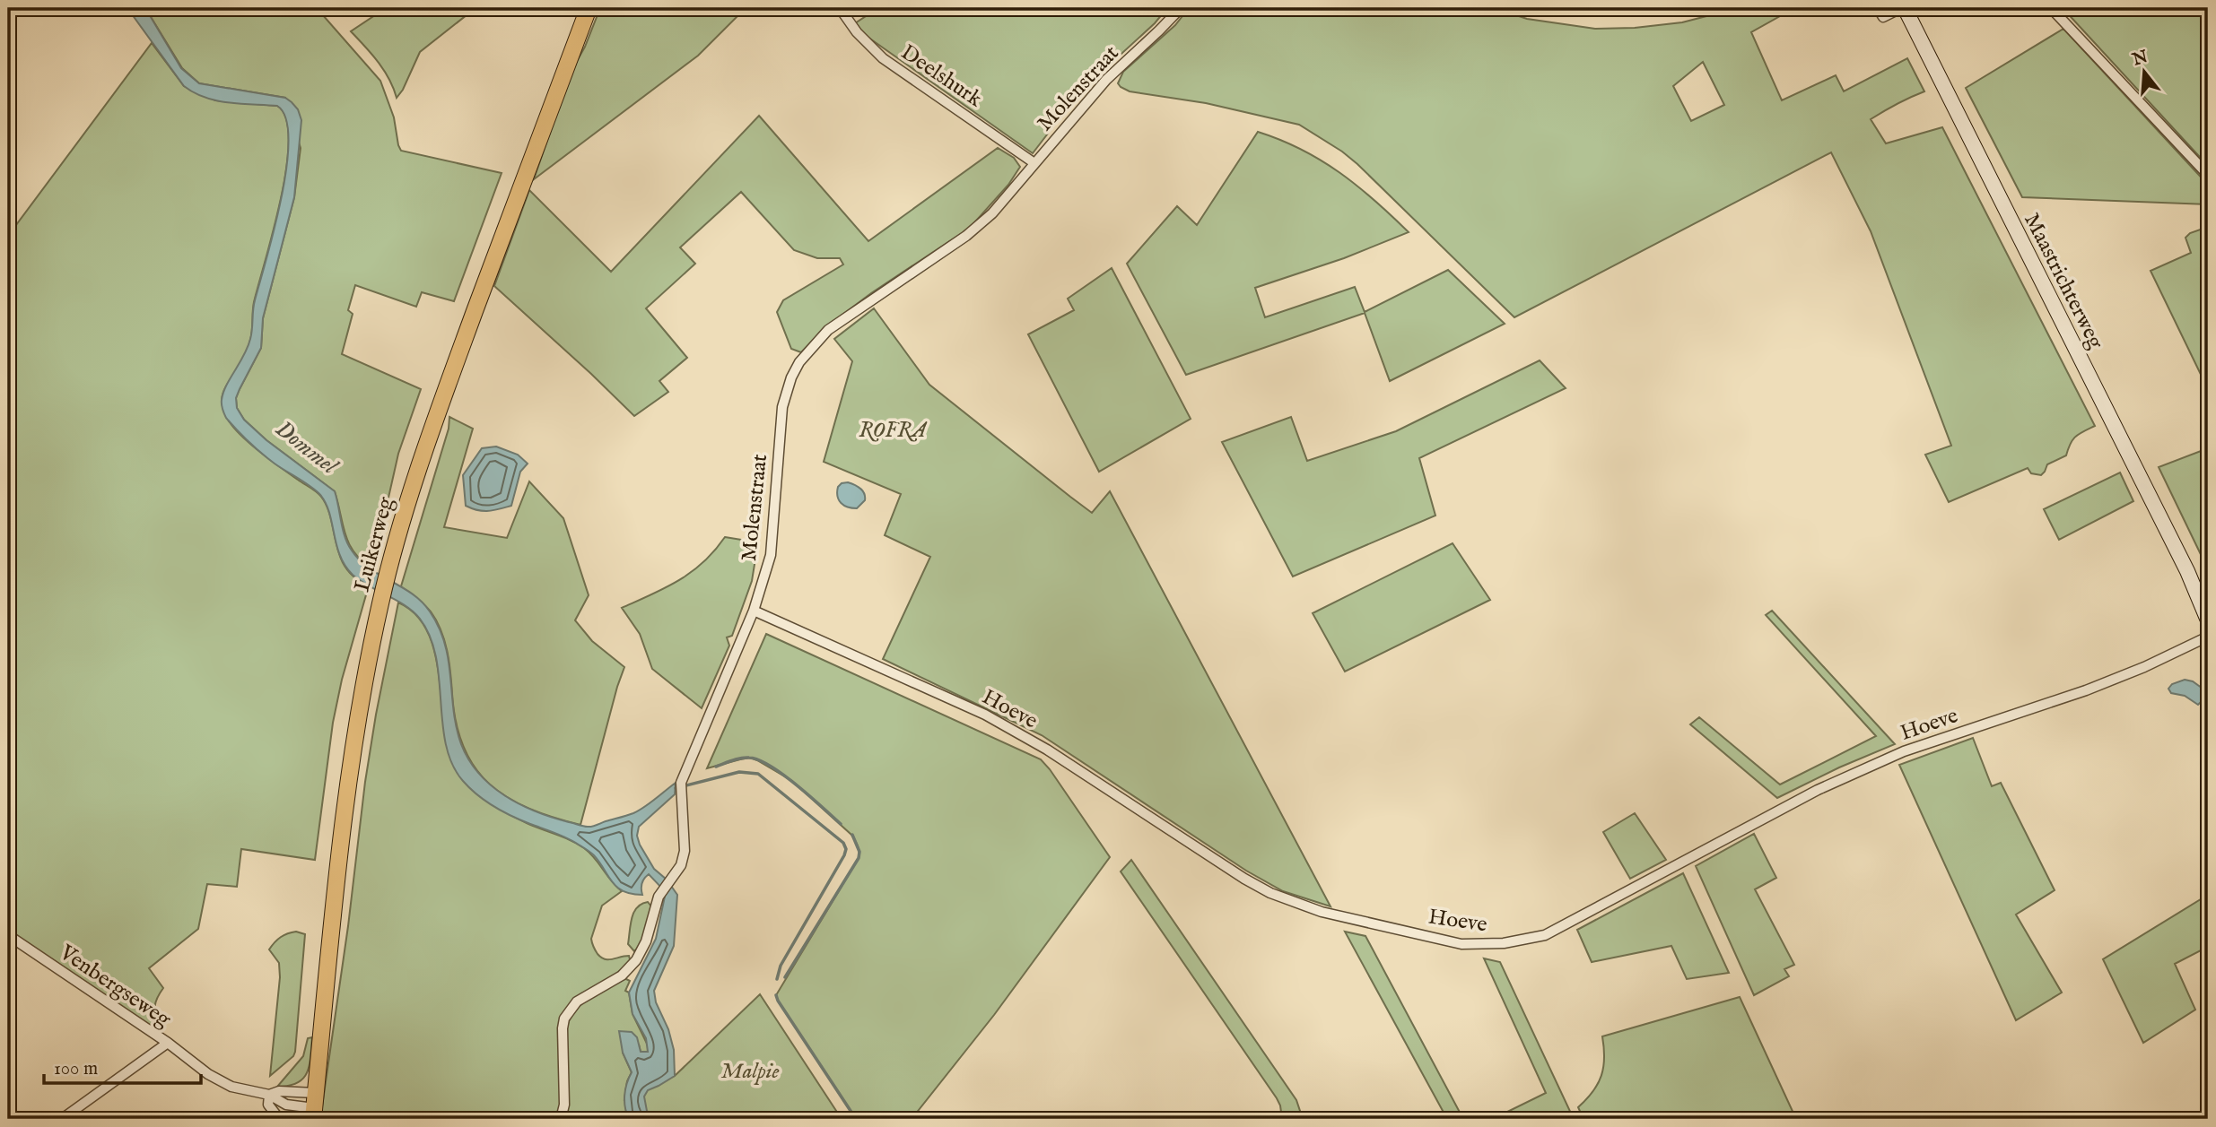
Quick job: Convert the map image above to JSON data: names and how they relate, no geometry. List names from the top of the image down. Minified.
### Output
{"streets":{"main road":["Maastrichterweg","Luikerweg"],"street":["Deelshurk","Molenstraat","Hoeve","Venbergseweg"]},"crossings":[["Deelshurk","Molenstraat"],["Molenstraat","Hoeve"],["Luikerweg","Venbergseweg"]],"water":["Dommel"],"parks":["ROFRA","Malpie"],"scale_bar":"100 m","north":"top"}
